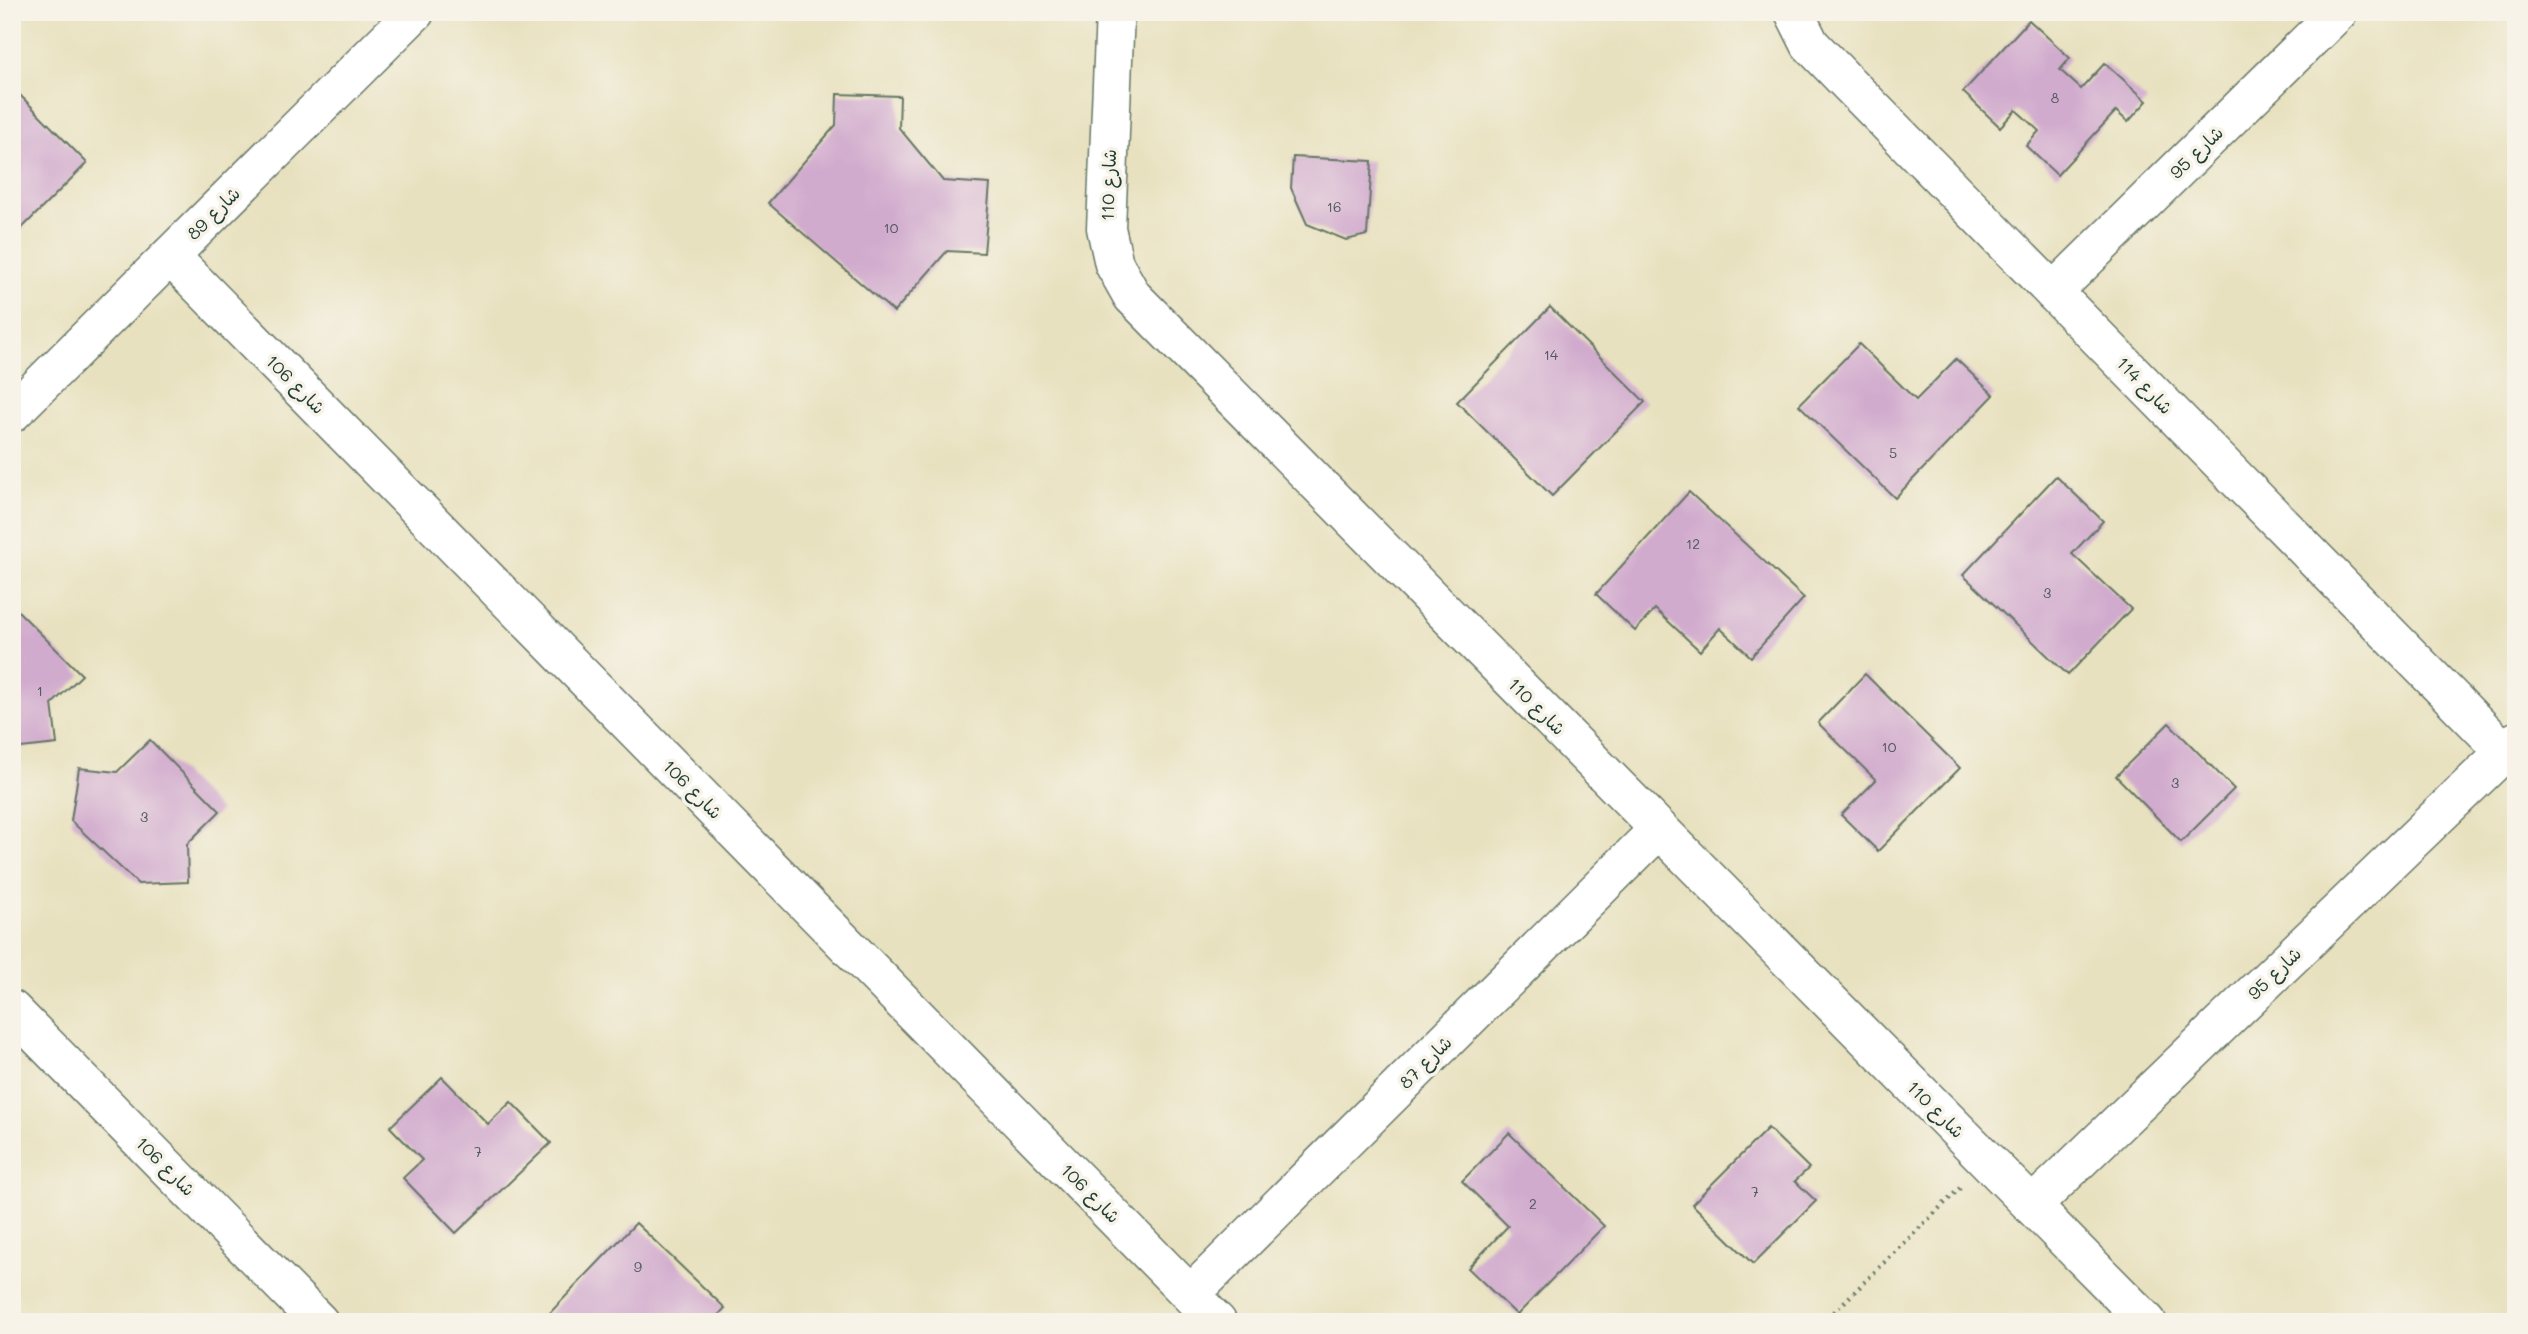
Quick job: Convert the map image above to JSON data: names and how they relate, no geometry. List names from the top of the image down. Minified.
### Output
{"streets":{"street":["شارع 95","شارع 110","شارع 89","شارع 106","شارع 114","شارع 87"]},"crossings":[["شارع 95","شارع 110"],["شارع 95","شارع 114"],["شارع 110","شارع 87"],["شارع 89","شارع 106"],["شارع 106","شارع 87"]],"house_numbers":["8","16","10","14","5","12","3","1","10","3","3","7","7","2","9"]}
